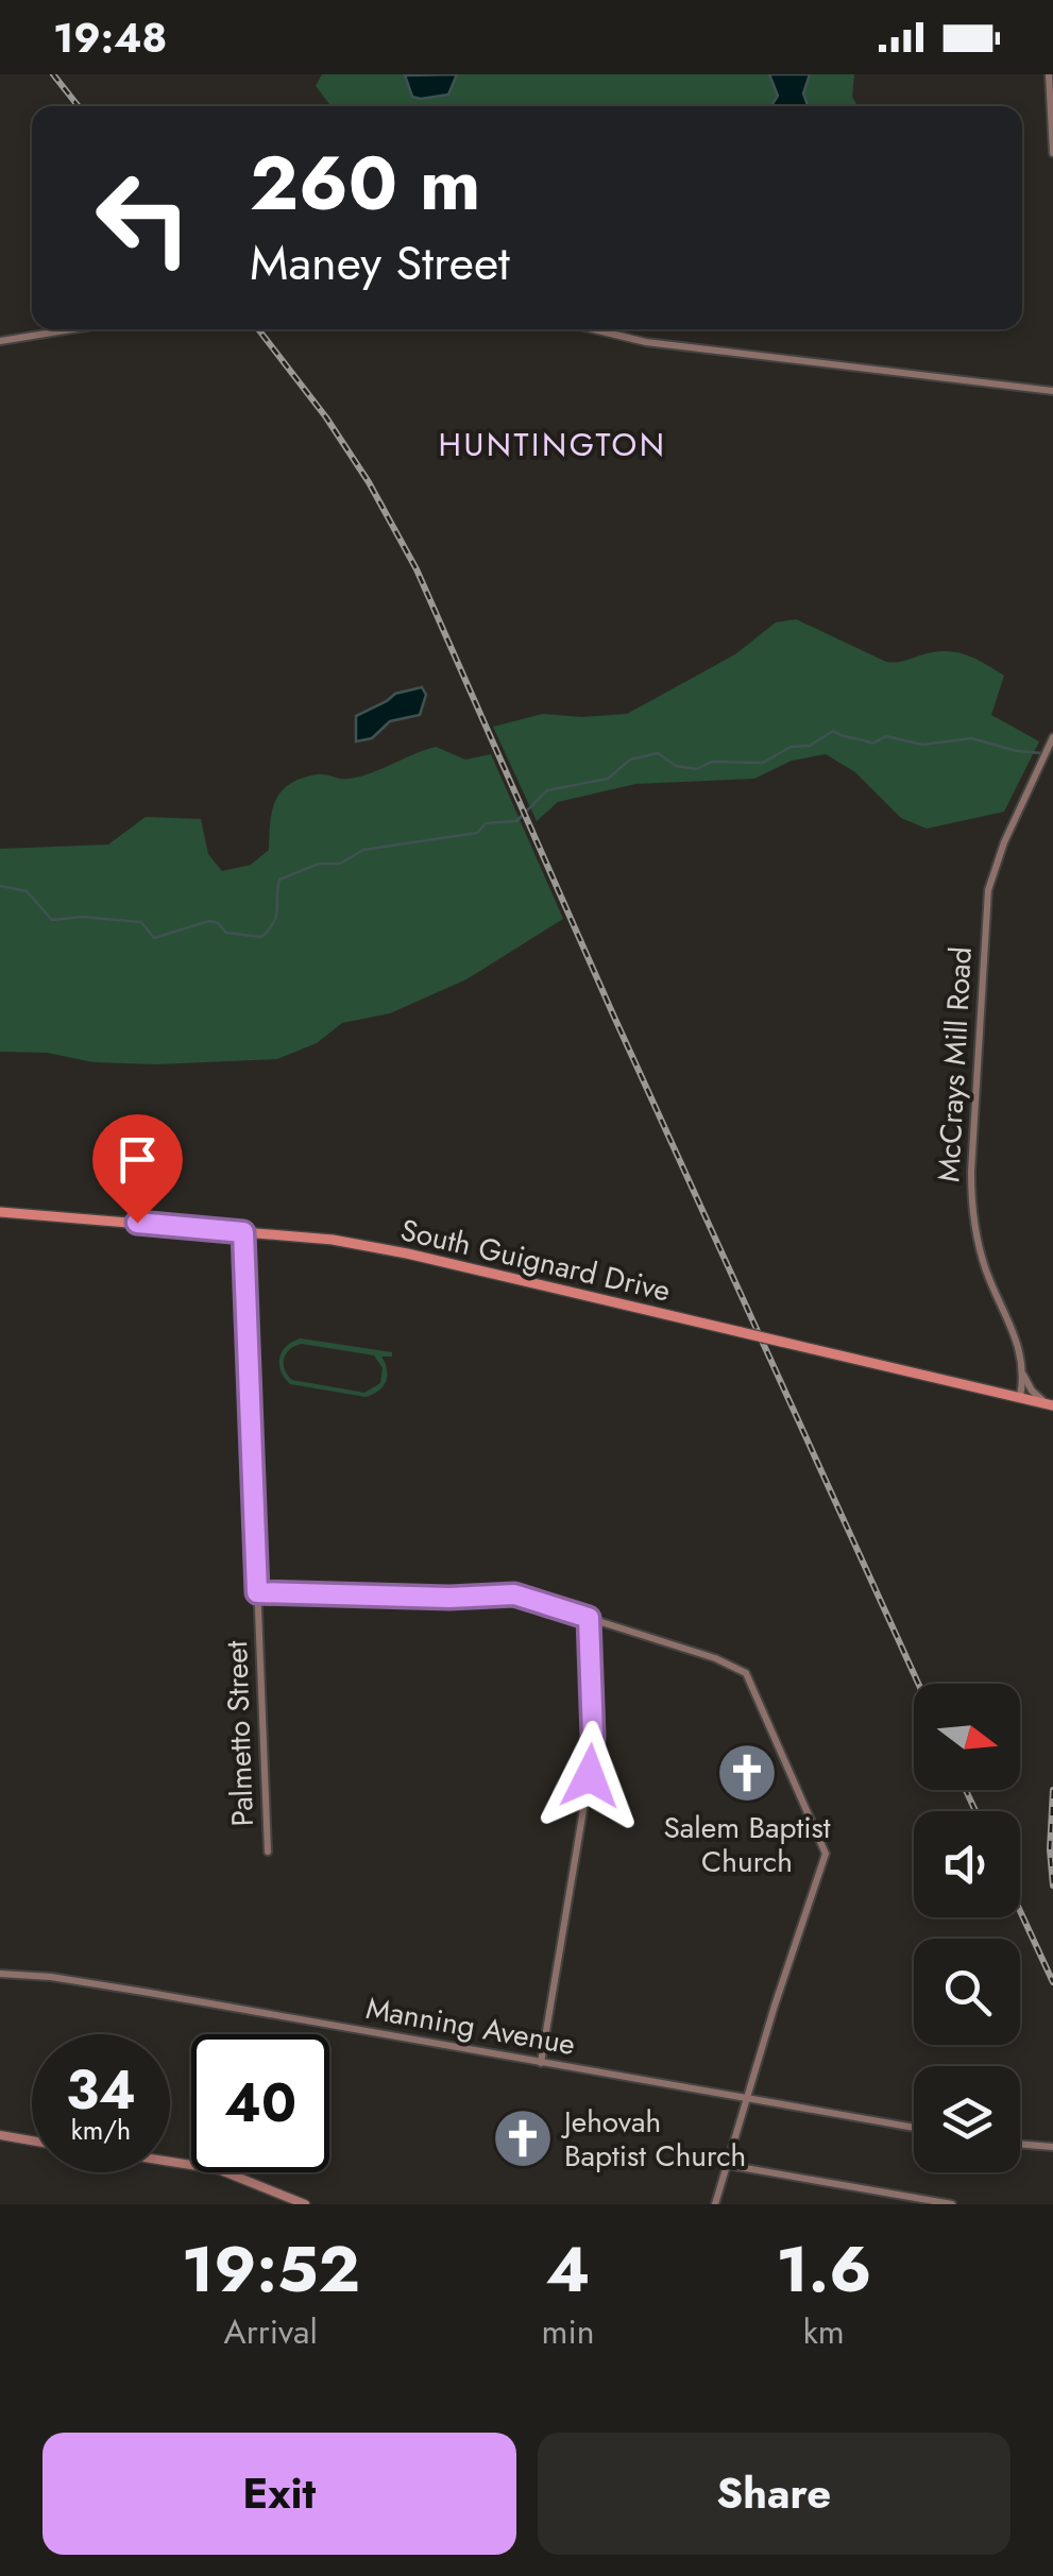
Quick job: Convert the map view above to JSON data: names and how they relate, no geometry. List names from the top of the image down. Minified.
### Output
{"streets":{"highway":["South Guignard Drive"],"street":["McCrays Mill Road","Palmetto Street","Manning Avenue"]},"crossings":[["McCrays Mill Road","South Guignard Drive"],["South Guignard Drive","Palmetto Street"]],"districts":["HUNTINGTON"],"places":{"church":["Salem Baptist Church","Jehovah Baptist Church"]},"north":"right","page":{"status":"19:48","turn":["260 m","Maney Street"],"speed":"34 km/h","limit":"40","eta":["19:52","Arrival","4","min","1.6","km"],"buttons":["Exit","Share"]}}
